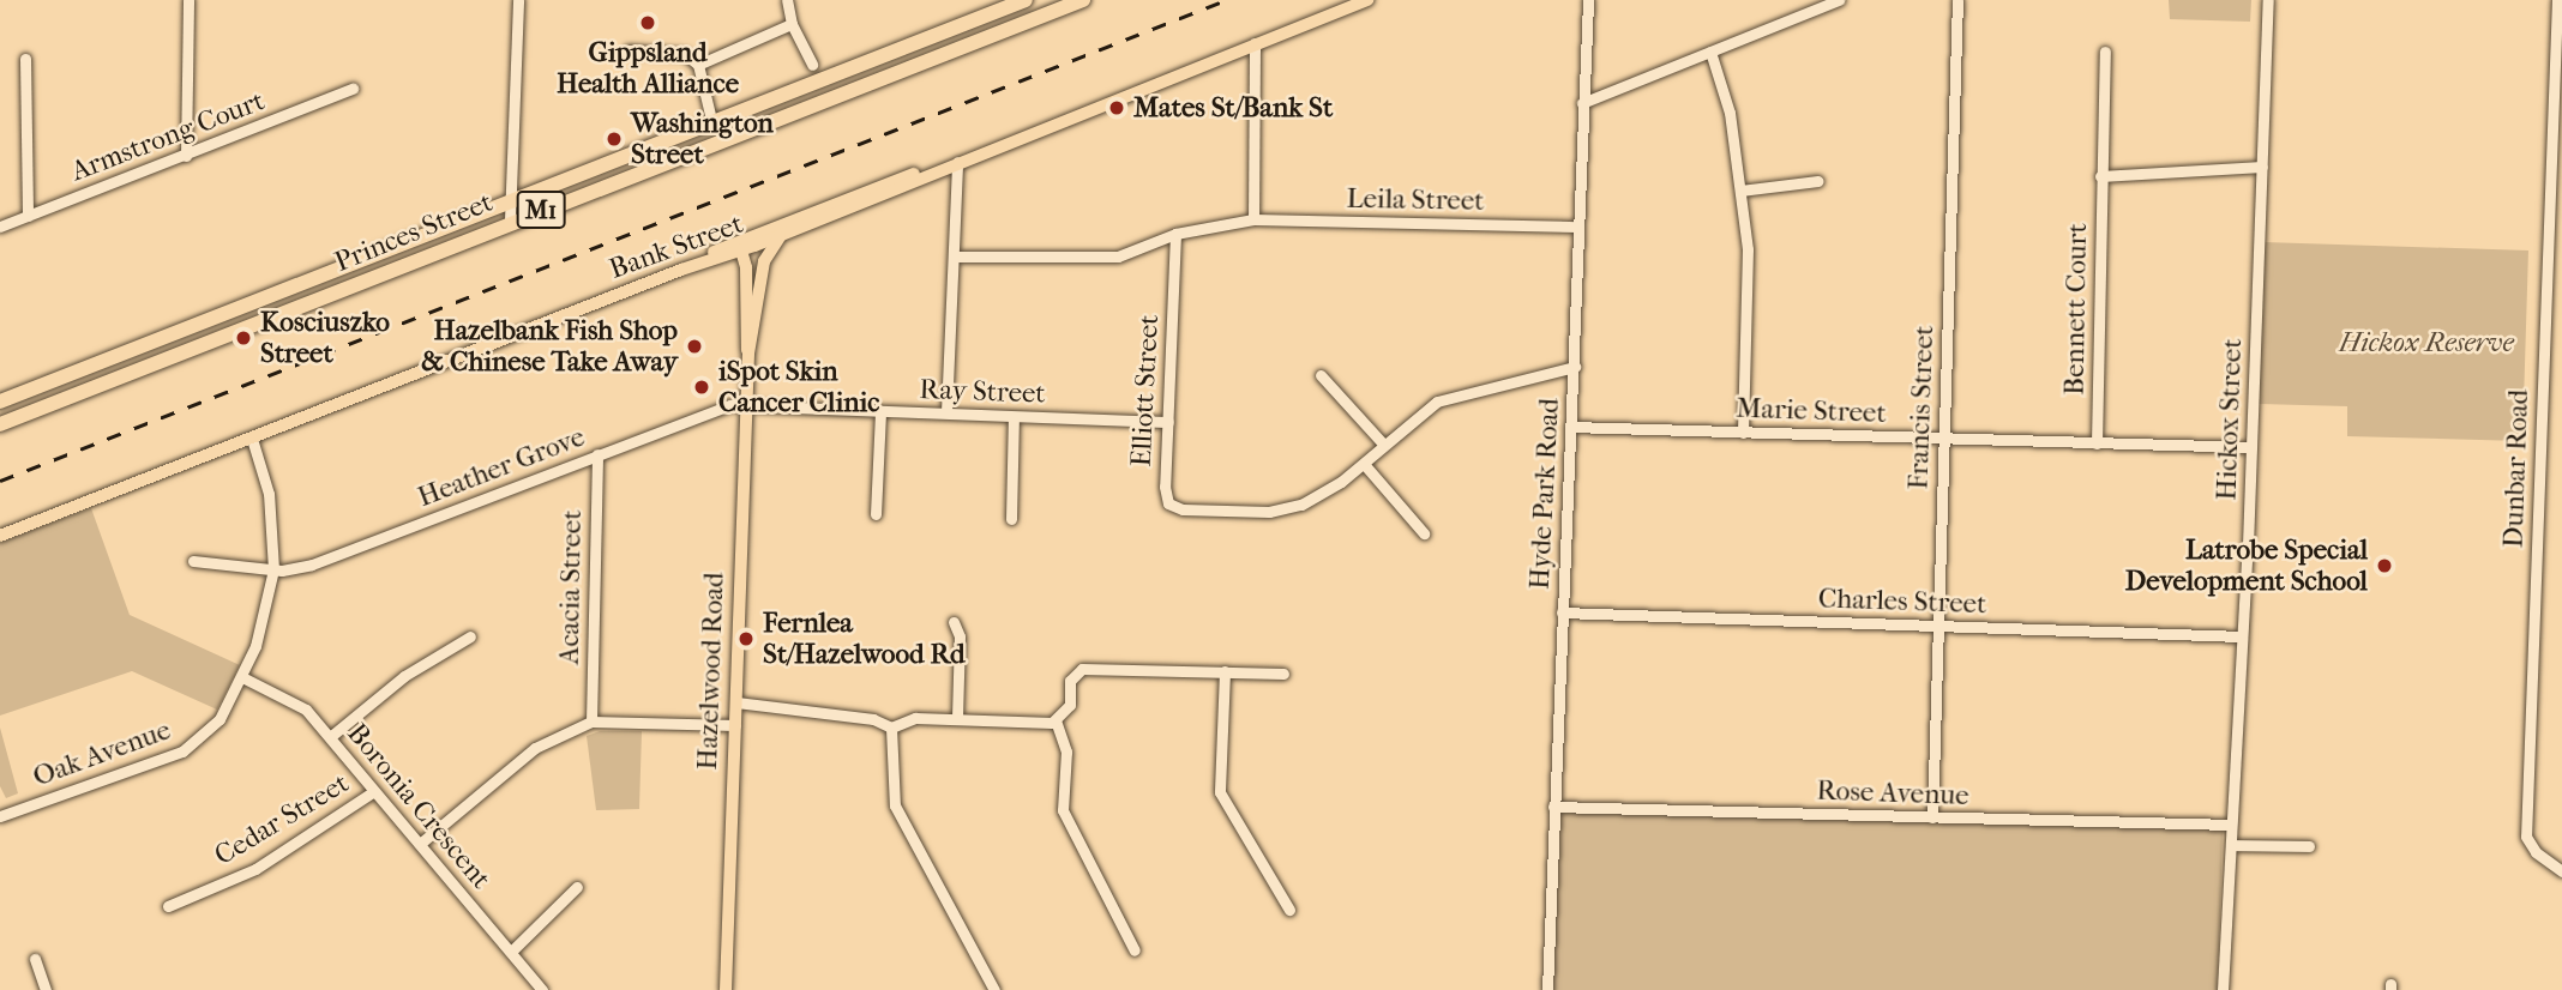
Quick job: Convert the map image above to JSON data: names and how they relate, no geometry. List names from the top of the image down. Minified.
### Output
{"streets":{"highway":["M1","Princes Street"],"main road":["Bank Street","Hazelwood Road"],"street":["Armstrong Court","Leila Street","Bennett Court","Elliott Street","Ray Street","Francis Street","Marie Street","Hickox Street","Heather Grove","Dunbar Road","Hyde Park Road","Acacia Street","Charles Street","Oak Avenue","Rose Avenue","Boronia Crescent","Cedar Street"]},"crossings":[["Leila Street","Elliott Street"],["Leila Street","Hyde Park Road"],["Bank Street","Oak Avenue"],["Bennett Court","Marie Street"],["Elliott Street","Ray Street"],["Elliott Street","Hyde Park Road"],["Ray Street","Heather Grove"],["Ray Street","Hazelwood Road"],["Francis Street","Marie Street"],["Francis Street","Charles Street"],["Francis Street","Rose Avenue"],["Marie Street","Hickox Street"],["Marie Street","Hyde Park Road"],["Hickox Street","Charles Street"],["Hickox Street","Rose Avenue"],["Heather Grove","Acacia Street"],["Heather Grove","Hazelwood Road"],["Heather Grove","Oak Avenue"],["Hyde Park Road","Charles Street"],["Hyde Park Road","Rose Avenue"],["Oak Avenue","Boronia Crescent"],["Boronia Crescent","Cedar Street"]],"parks":["Hickox Reserve"],"places":["Gippsland Health Alliance","Mates St/Bank St","Washington Street","Kosciuszko Street","Hazelbank Fish Shop & Chinese Take Away","iSpot Skin Cancer Clinic","Latrobe Special Development School","Fernlea St/Hazelwood Rd"]}
